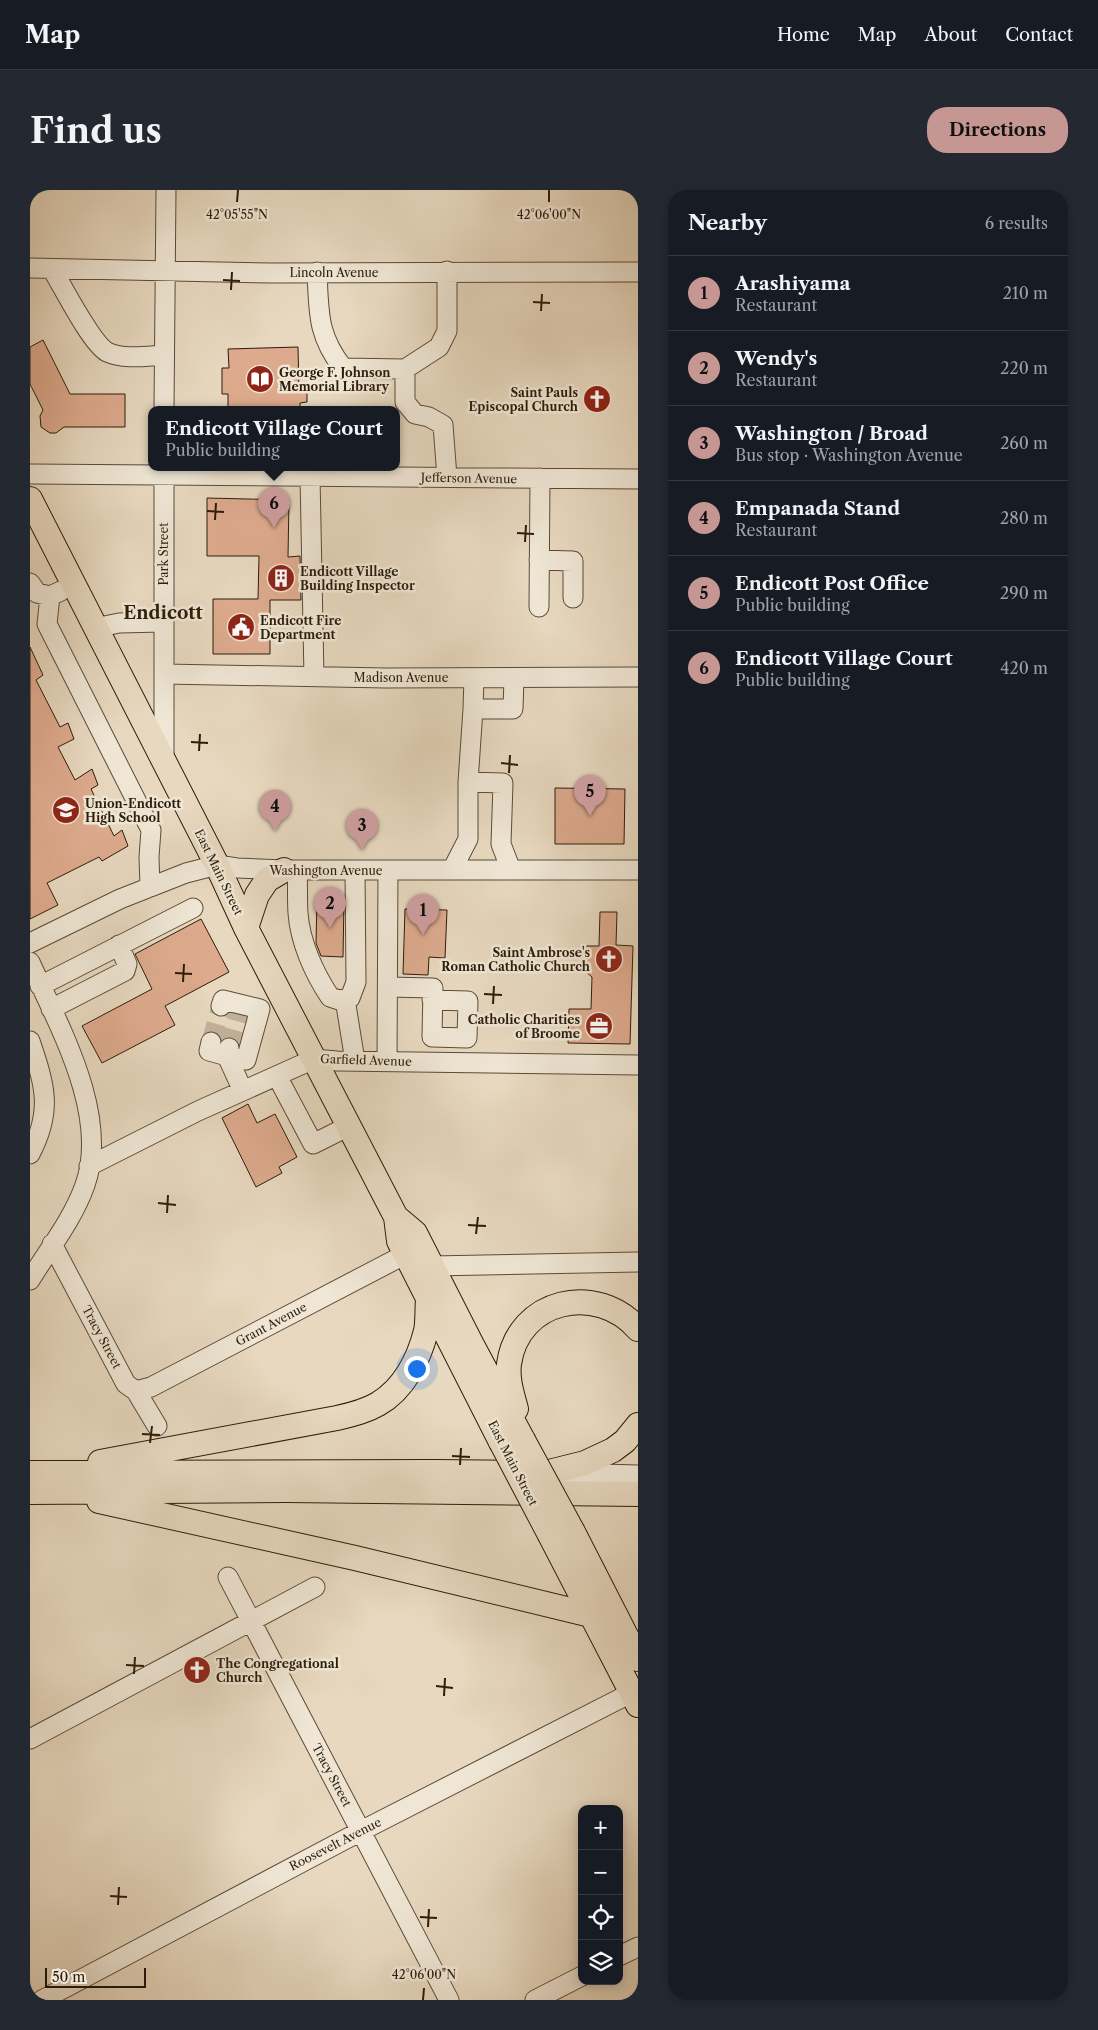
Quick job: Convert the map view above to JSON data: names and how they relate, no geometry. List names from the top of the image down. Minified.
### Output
{"streets":{"main road":["East Main Street"],"street":["Lincoln Avenue","Jefferson Avenue","Park Street","Madison Avenue","Washington Avenue","Garfield Avenue","Grant Avenue","Tracy Street","Roosevelt Avenue"]},"crossings":[["Jefferson Avenue","Park Street"],["Park Street","Madison Avenue"],["Park Street","East Main Street"],["Washington Avenue","East Main Street"],["East Main Street","Garfield Avenue"],["East Main Street","Grant Avenue"],["East Main Street","Roosevelt Avenue"],["Grant Avenue","Tracy Street"],["Tracy Street","Roosevelt Avenue"]],"districts":["Endicott"],"places":{"library":["George F. Johnson Memorial Library"],"church":["Saint Pauls Episcopal Church","Saint Ambrose's Roman Catholic Church","The Congregational Church"],"building":["Endicott Village Building Inspector"],"public building":["Endicott Fire Department"],"school or university":["Union-Endicott High School"],"office":["Catholic Charities of Broome"]},"scale_bar":"50 m","page":{"header":"Map","nav":["Home","Map","About","Contact"],"buttons":"Directions","title":"Find us","heading":["Nearby","6 results"],"list":[{"mark":"1","name":"Arashiyama","note":"Restaurant","value":"210 m"},{"mark":"2","name":"Wendy's","note":"Restaurant","value":"220 m"},{"mark":"3","name":"Washington / Broad","note":"Bus stop · Washington Avenue","value":"260 m"},{"mark":"4","name":"Empanada Stand","note":"Restaurant","value":"280 m"},{"mark":"5","name":"Endicott Post Office","note":"Public building","value":"290 m"},{"mark":"6","name":"Endicott Village Court","note":"Public building","value":"420 m"}],"popup":["Endicott Village Court","Public building"],"pins":["6","5","4","3","2","1"],"map_buttons":["+","−"],"scale":"50 m"},"coordinates":["42°05'55\"N","42°06'00\"N"]}
